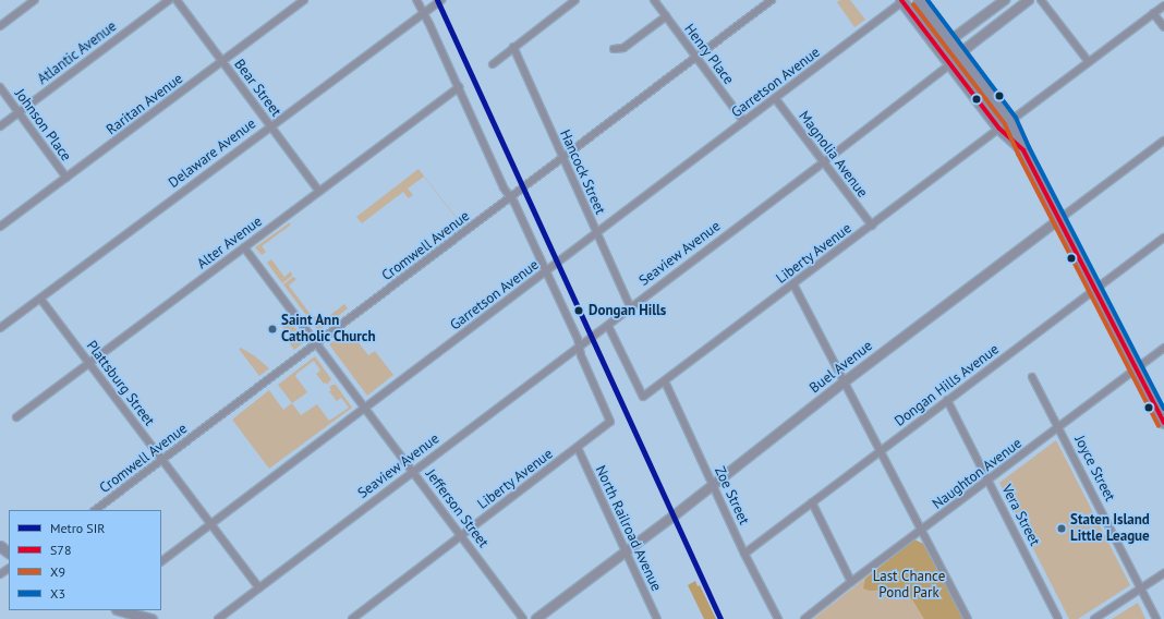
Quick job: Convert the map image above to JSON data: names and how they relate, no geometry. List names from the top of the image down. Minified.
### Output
{"streets":{"street":["Atlantic Avenue","Henry Place","Garretson Avenue","Bear Street","Raritan Avenue","Johnson Place","Delaware Avenue","Magnolia Avenue","Hancock Street","Alter Avenue","Cromwell Avenue","Seaview Avenue","Liberty Avenue","Buel Avenue","Plattsburg Street","Dongan Hills Avenue","Joyce Street","Naughton Avenue","Zoe Street","Jefferson Street","Vera Street","North Railroad Avenue"]},"crossings":[["Atlantic Avenue","Johnson Place"],["Henry Place","Garretson Avenue"],["Henry Place","Cromwell Avenue"],["Garretson Avenue","Magnolia Avenue"],["Garretson Avenue","Hancock Street"],["Garretson Avenue","Plattsburg Street"],["Garretson Avenue","Jefferson Street"],["Bear Street","Raritan Avenue"],["Bear Street","Delaware Avenue"],["Bear Street","Alter Avenue"],["Raritan Avenue","Johnson Place"],["Delaware Avenue","Plattsburg Street"],["Magnolia Avenue","Seaview Avenue"],["Magnolia Avenue","Liberty Avenue"],["Hancock Street","Cromwell Avenue"],["Hancock Street","Seaview Avenue"],["Alter Avenue","Plattsburg Street"],["Alter Avenue","Jefferson Street"],["Cromwell Avenue","Plattsburg Street"],["Cromwell Avenue","Jefferson Street"],["Seaview Avenue","Liberty Avenue"],["Seaview Avenue","Plattsburg Street"],["Seaview Avenue","Jefferson Street"],["Liberty Avenue","Zoe Street"],["Liberty Avenue","Jefferson Street"],["Liberty Avenue","North Railroad Avenue"],["Buel Avenue","Zoe Street"],["Buel Avenue","North Railroad Avenue"],["Dongan Hills Avenue","Zoe Street"],["Dongan Hills Avenue","Vera Street"],["Joyce Street","Naughton Avenue"],["Naughton Avenue","Vera Street"]],"parks":["Last Chance Pond Park"],"places":["Dongan Hills","Saint Ann Catholic Church","Staten Island Little League"],"lines":["metro line SIR","transit line S78","transit line X3","transit line X9"],"legend":["Metro SIR","S78","X9","X3"]}
